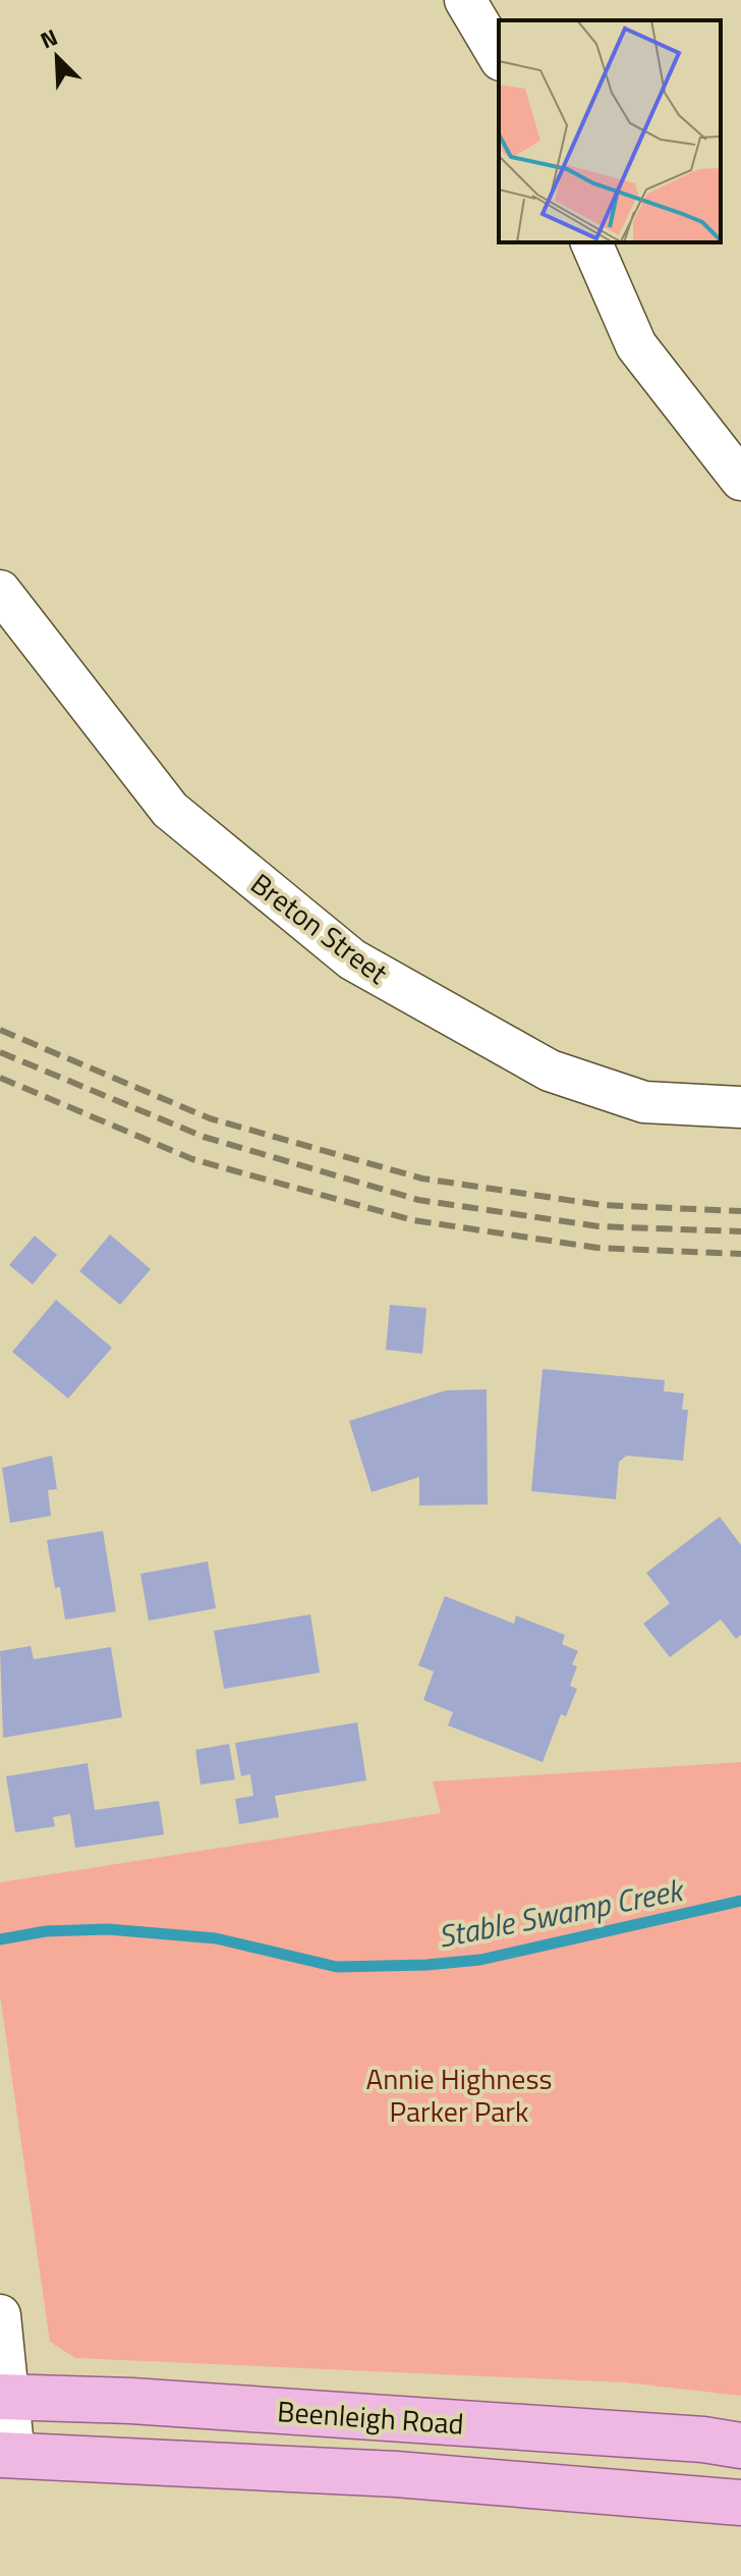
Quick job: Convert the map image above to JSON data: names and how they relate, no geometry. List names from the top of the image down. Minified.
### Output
{"streets":{"main road":["Beenleigh Road"],"street":["Breton Street"]},"water":["Stable Swamp Creek"],"parks":["Annie Highness Parker Park"],"north":"top left"}
